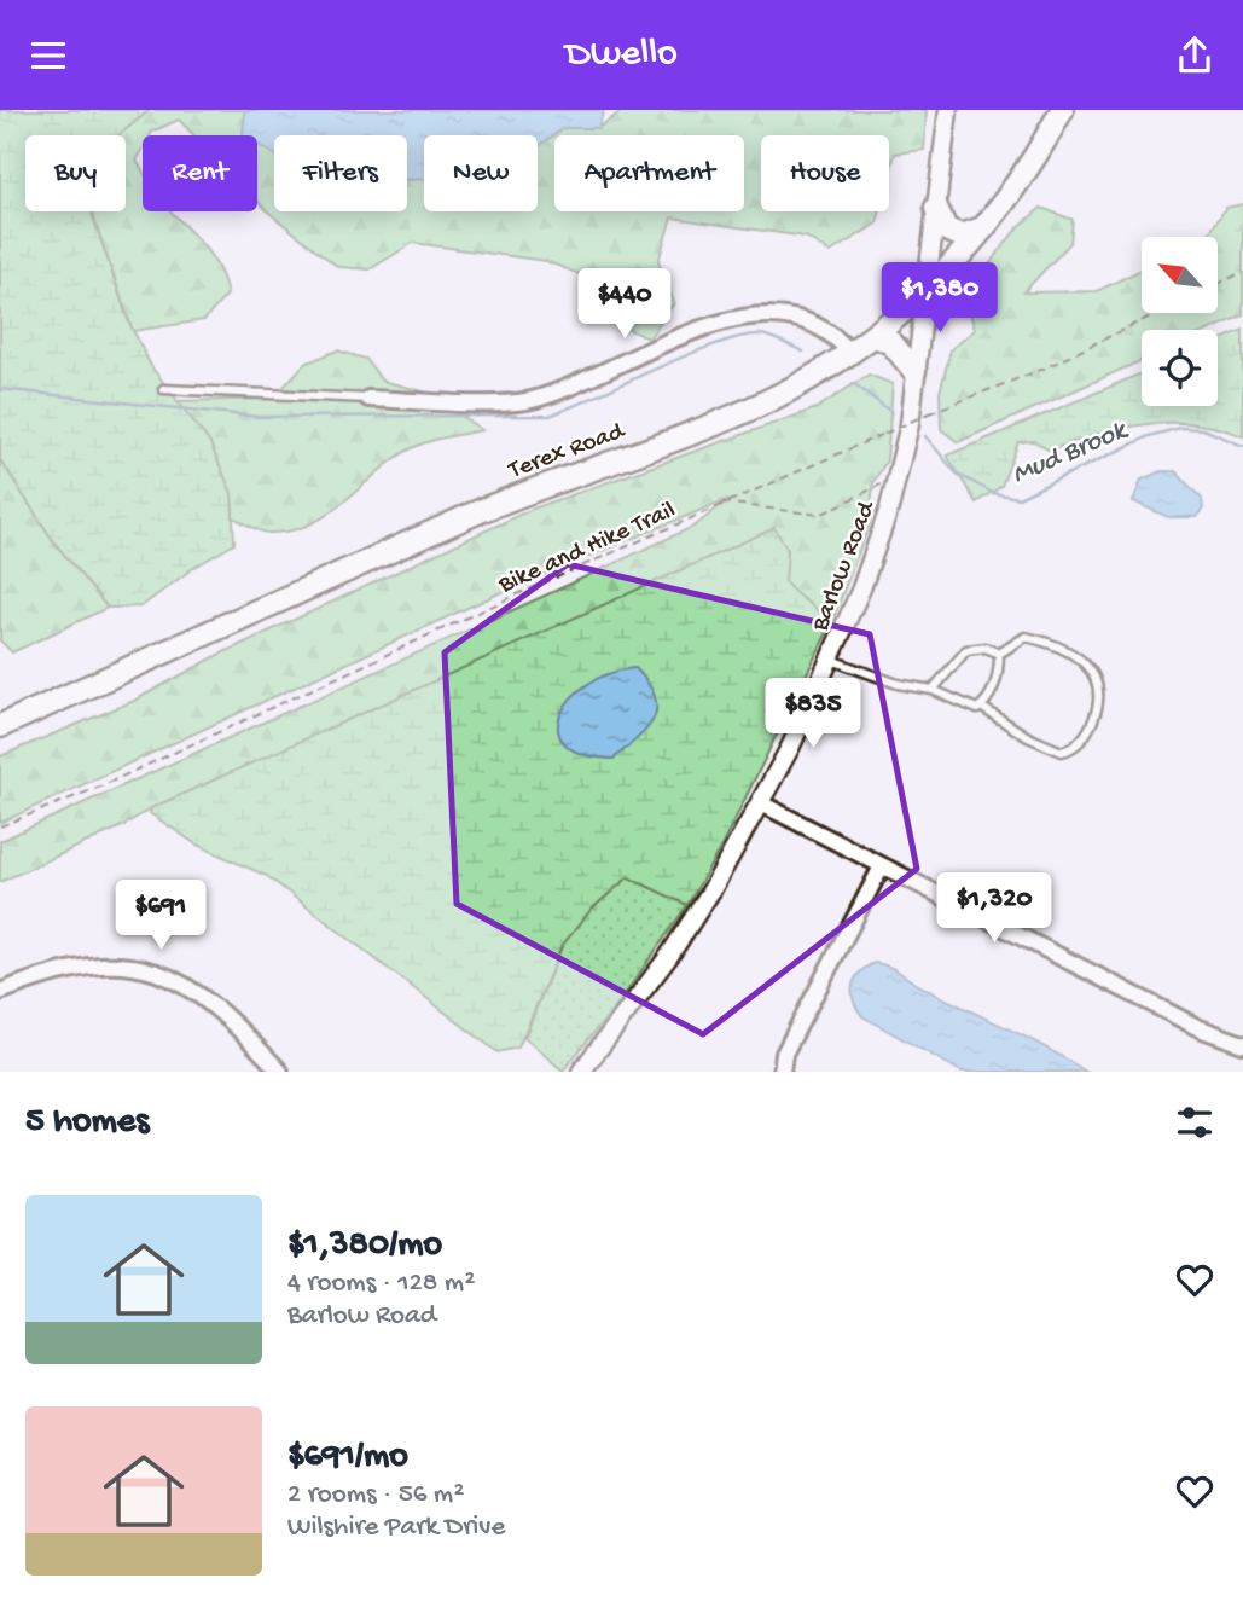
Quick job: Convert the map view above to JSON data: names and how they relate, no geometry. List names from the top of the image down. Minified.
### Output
{"streets":{"main road":["Terex Road"],"street":["Barlow Road"],"path":["Bike and Hike Trail"]},"crossings":[["Terex Road","Barlow Road"]],"water":["Mud Brook"],"north":"top left","page":{"header":"Dwello","chip":["Buy","Rent","Filters","New","Apartment","House"],"price":["$1,380","$440","$835","$1,320","$691"],"heading":"5 homes","list":[{"name":"$1,380/mo","note":"4 rooms · 128 m² · Barlow Road"},{"name":"$691/mo","note":"2 rooms · 56 m² · Wilshire Park Drive"}]}}
